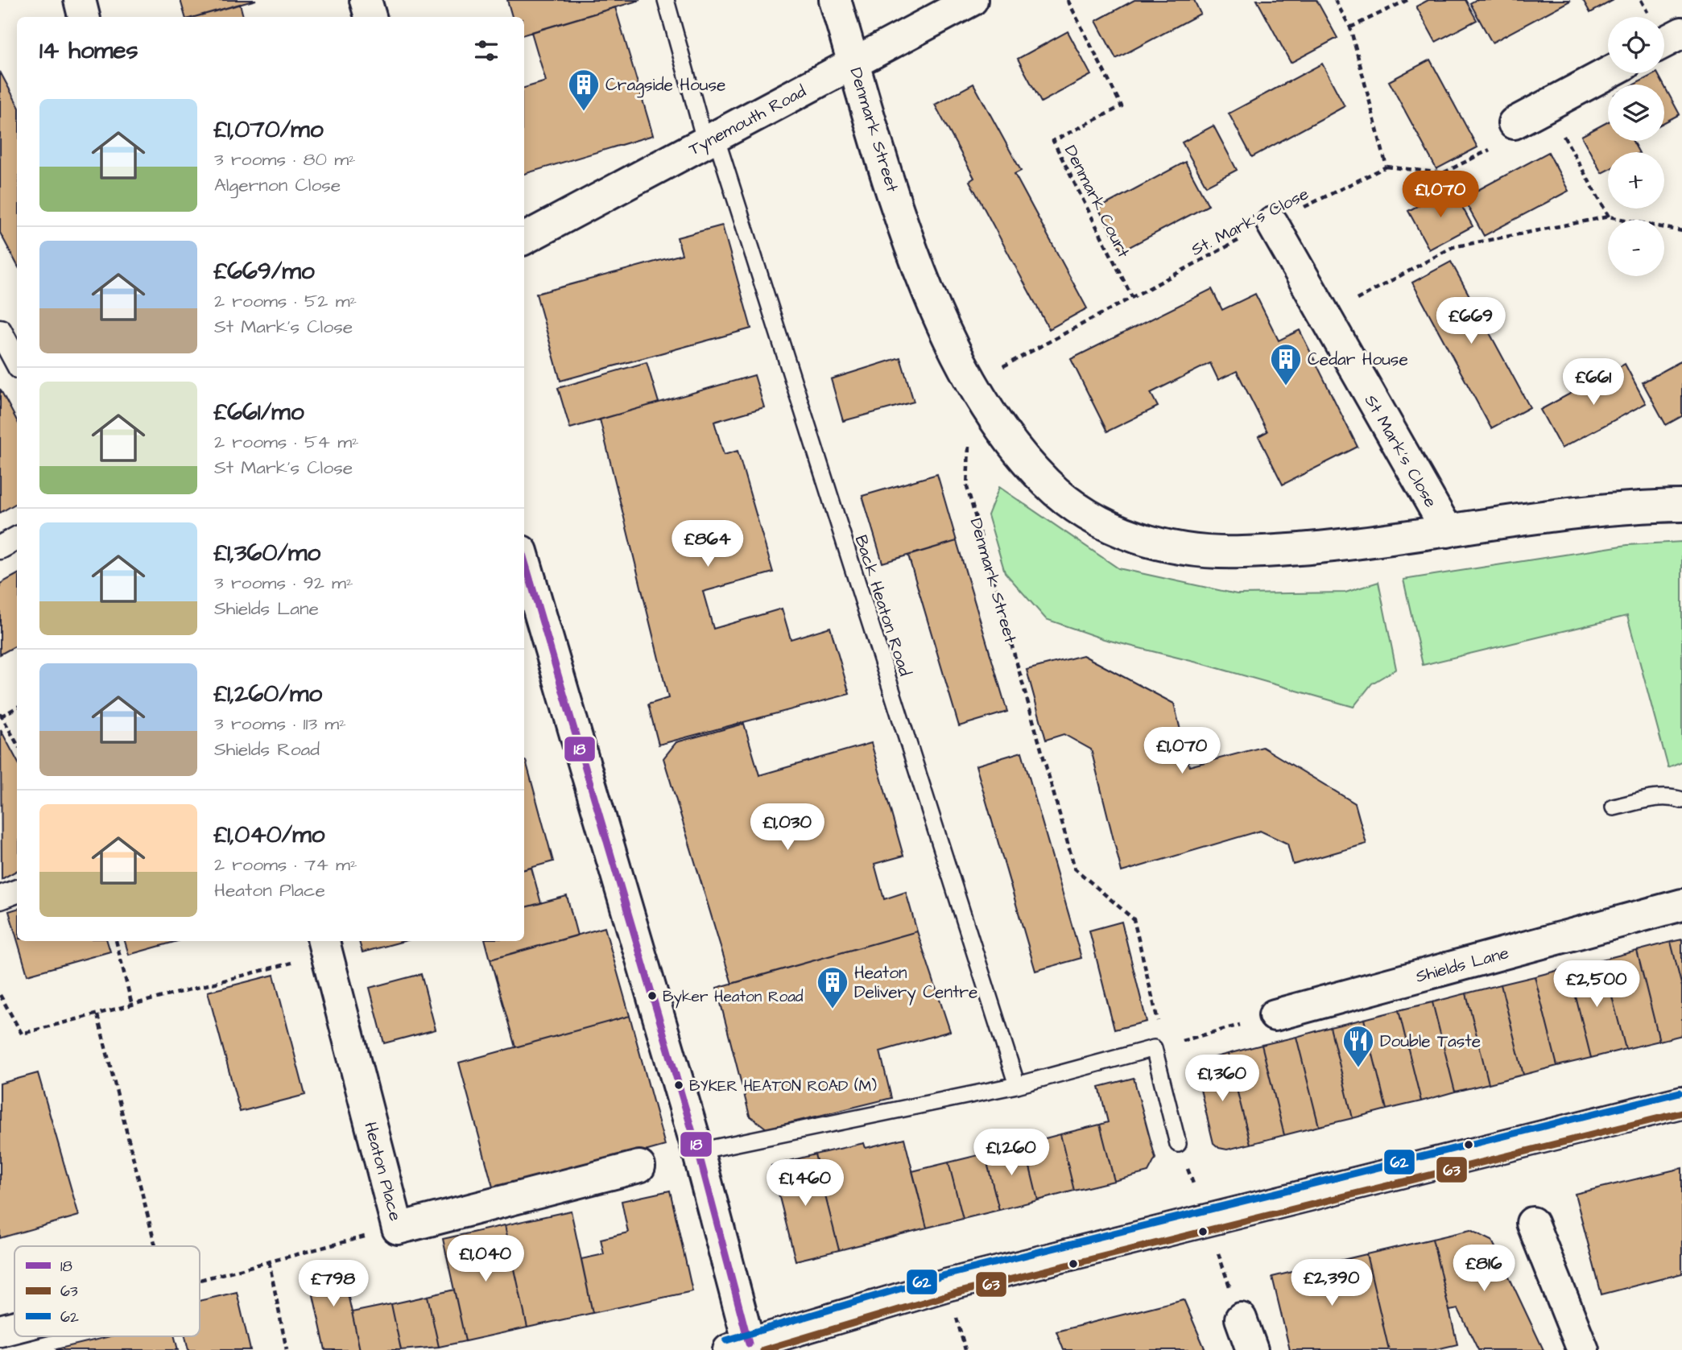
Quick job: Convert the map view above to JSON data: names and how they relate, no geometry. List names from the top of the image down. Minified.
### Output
{"streets":{"street":["Tynemouth Road","Denmark Street","St Mark's Close","Shields Lane","Heaton Place"],"lane":["Back Heaton Road"],"path":["Denmark Court","St. Mark's Close"]},"crossings":[["Tynemouth Road","Denmark Street"],["Tynemouth Road","Back Heaton Road"],["Denmark Street","St. Mark's Close"],["Denmark Street","St Mark's Close"],["Denmark Court","St. Mark's Close"],["St. Mark's Close","St Mark's Close"]],"places":{"building":["Cragside House","Cedar House","Heaton Delivery Centre"],"other":["Byker Heaton Road","BYKER HEATON ROAD (M)"],"restaurant":["Double Taste"]},"lines":["transit line 18","transit line 62","transit line 63"],"legend":["18","63","62"],"page":{"map_buttons":["+","−"],"heading":"14 homes","list":[{"name":"£1,070/mo","note":"3 rooms · 80 m² · Algernon Close"},{"name":"£669/mo","note":"2 rooms · 52 m² · St Mark's Close"},{"name":"£661/mo","note":"2 rooms · 54 m² · St Mark's Close"},{"name":"£1,360/mo","note":"3 rooms · 92 m² · Shields Lane"},{"name":"£1,260/mo","note":"3 rooms · 113 m² · Shields Road"},{"name":"£1,040/mo","note":"2 rooms · 74 m² · Heaton Place"}],"price":["£1,070","£669","£661","£864","£1,070","£1,030","£2,500","£1,360","£1,260","£1,460","£1,040","£816","£2,390","£798"]}}
